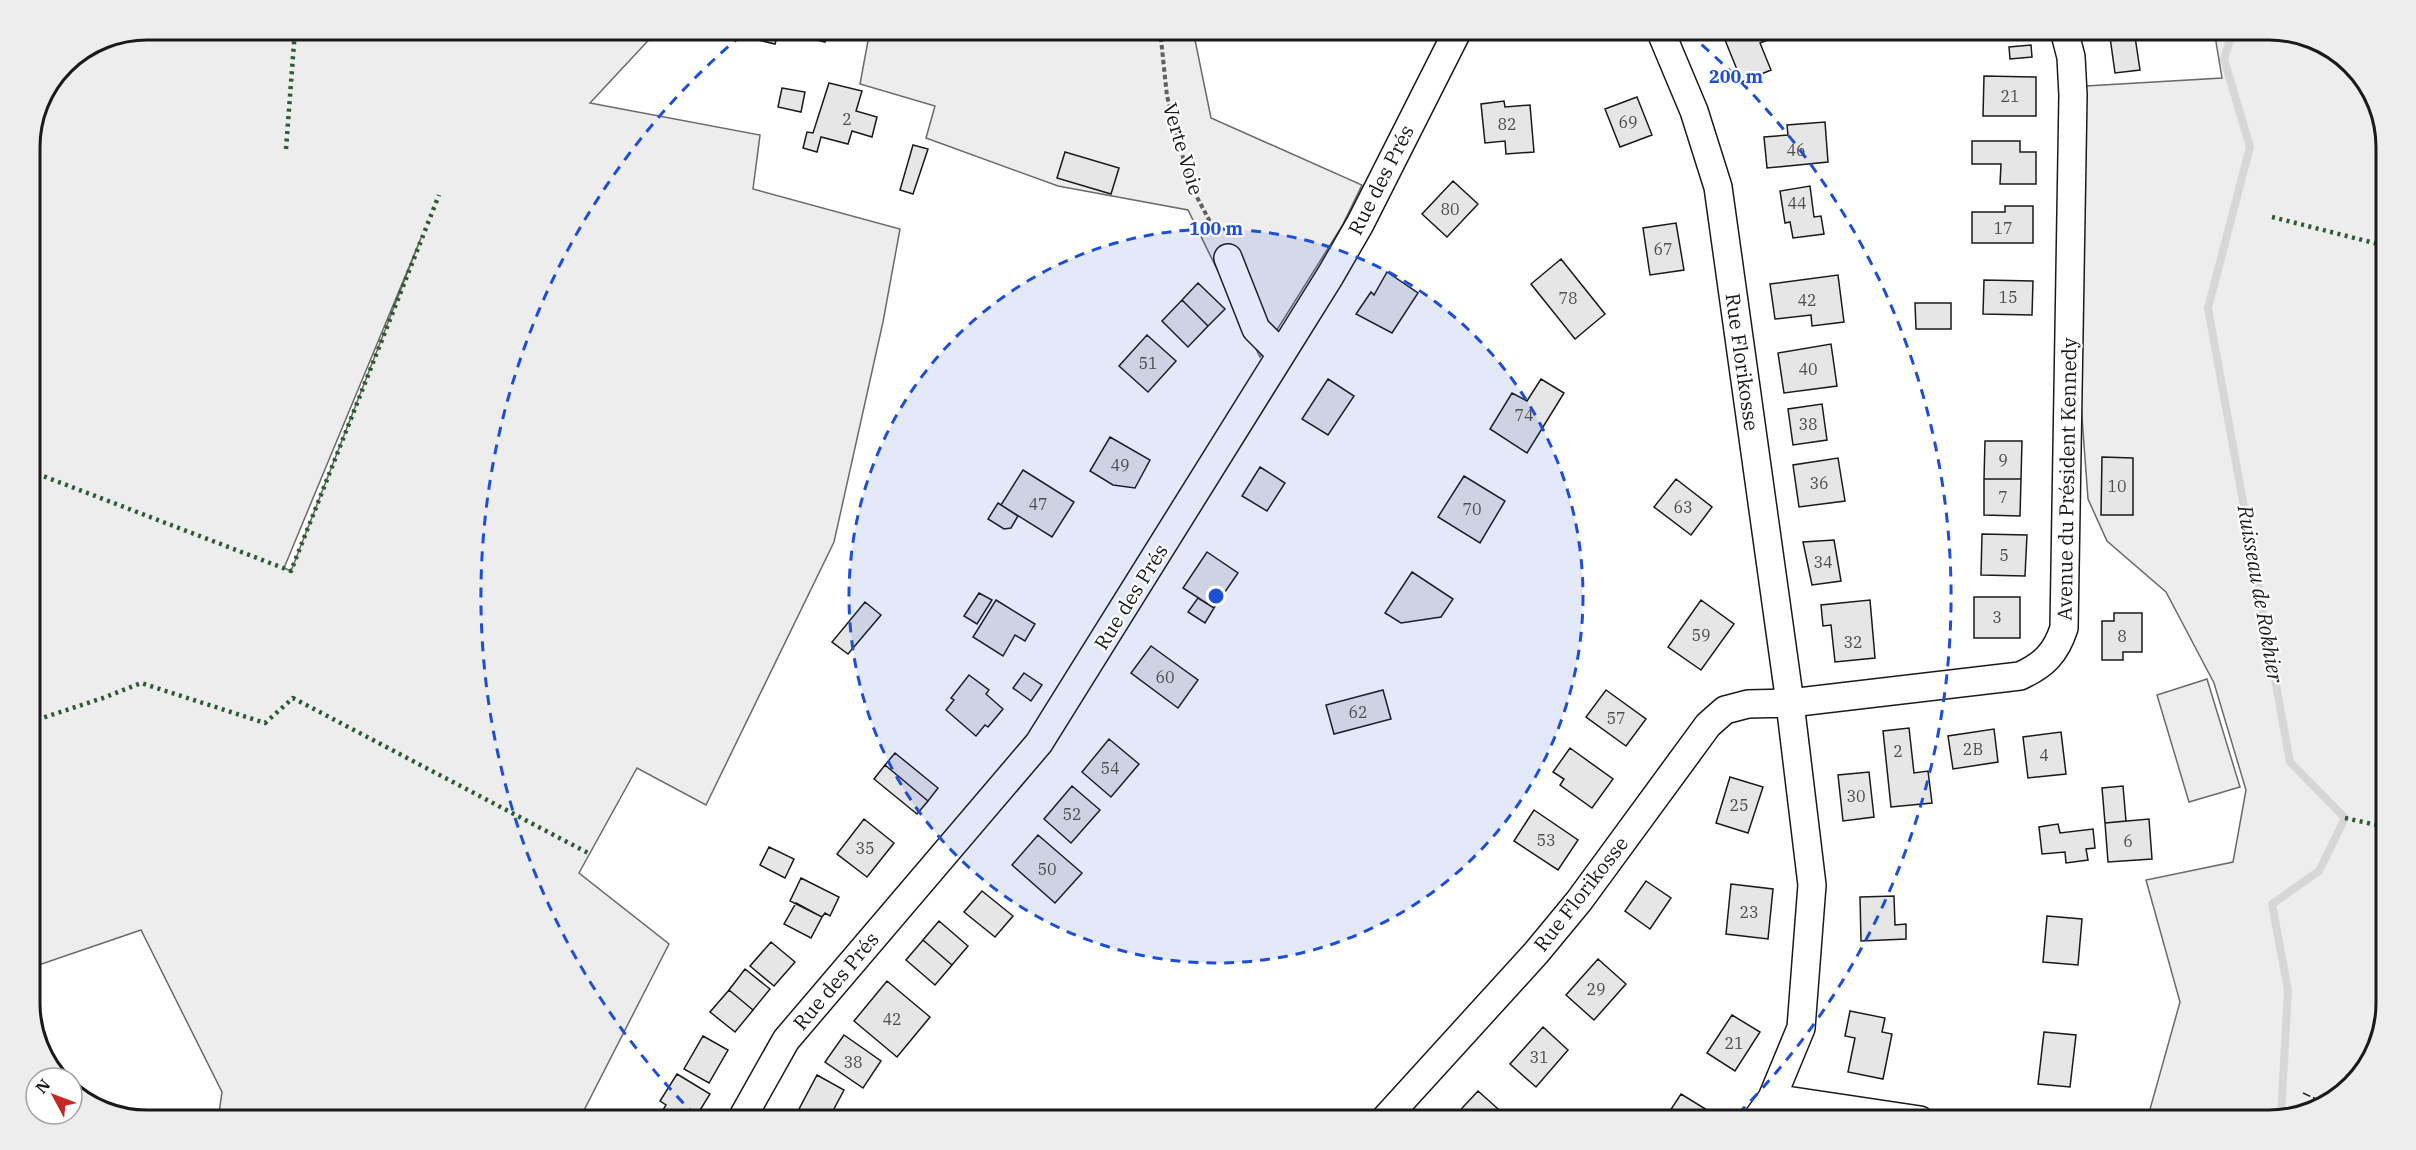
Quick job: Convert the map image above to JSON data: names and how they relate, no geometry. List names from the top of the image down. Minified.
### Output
{"streets":{"street":["Rue des Prés","Rue Florikosse","Avenue du Président Kennedy"],"path":["Verte Voie"]},"crossings":[["Rue Florikosse","Avenue du Président Kennedy"]],"water":["Ruisseau de Rokhier"],"house_numbers":["21","2","69","82","46","44","80","17","67","15","78","42","51","40","74","38","9","49","36","10","7","47","63","70","5","34","3","59","8","32","60","62","57","2B","2","4","54","30","25","52","53","6","35","50","23","29","42","21","31","38"],"north":"top left","rings":["200 m","100 m"]}
